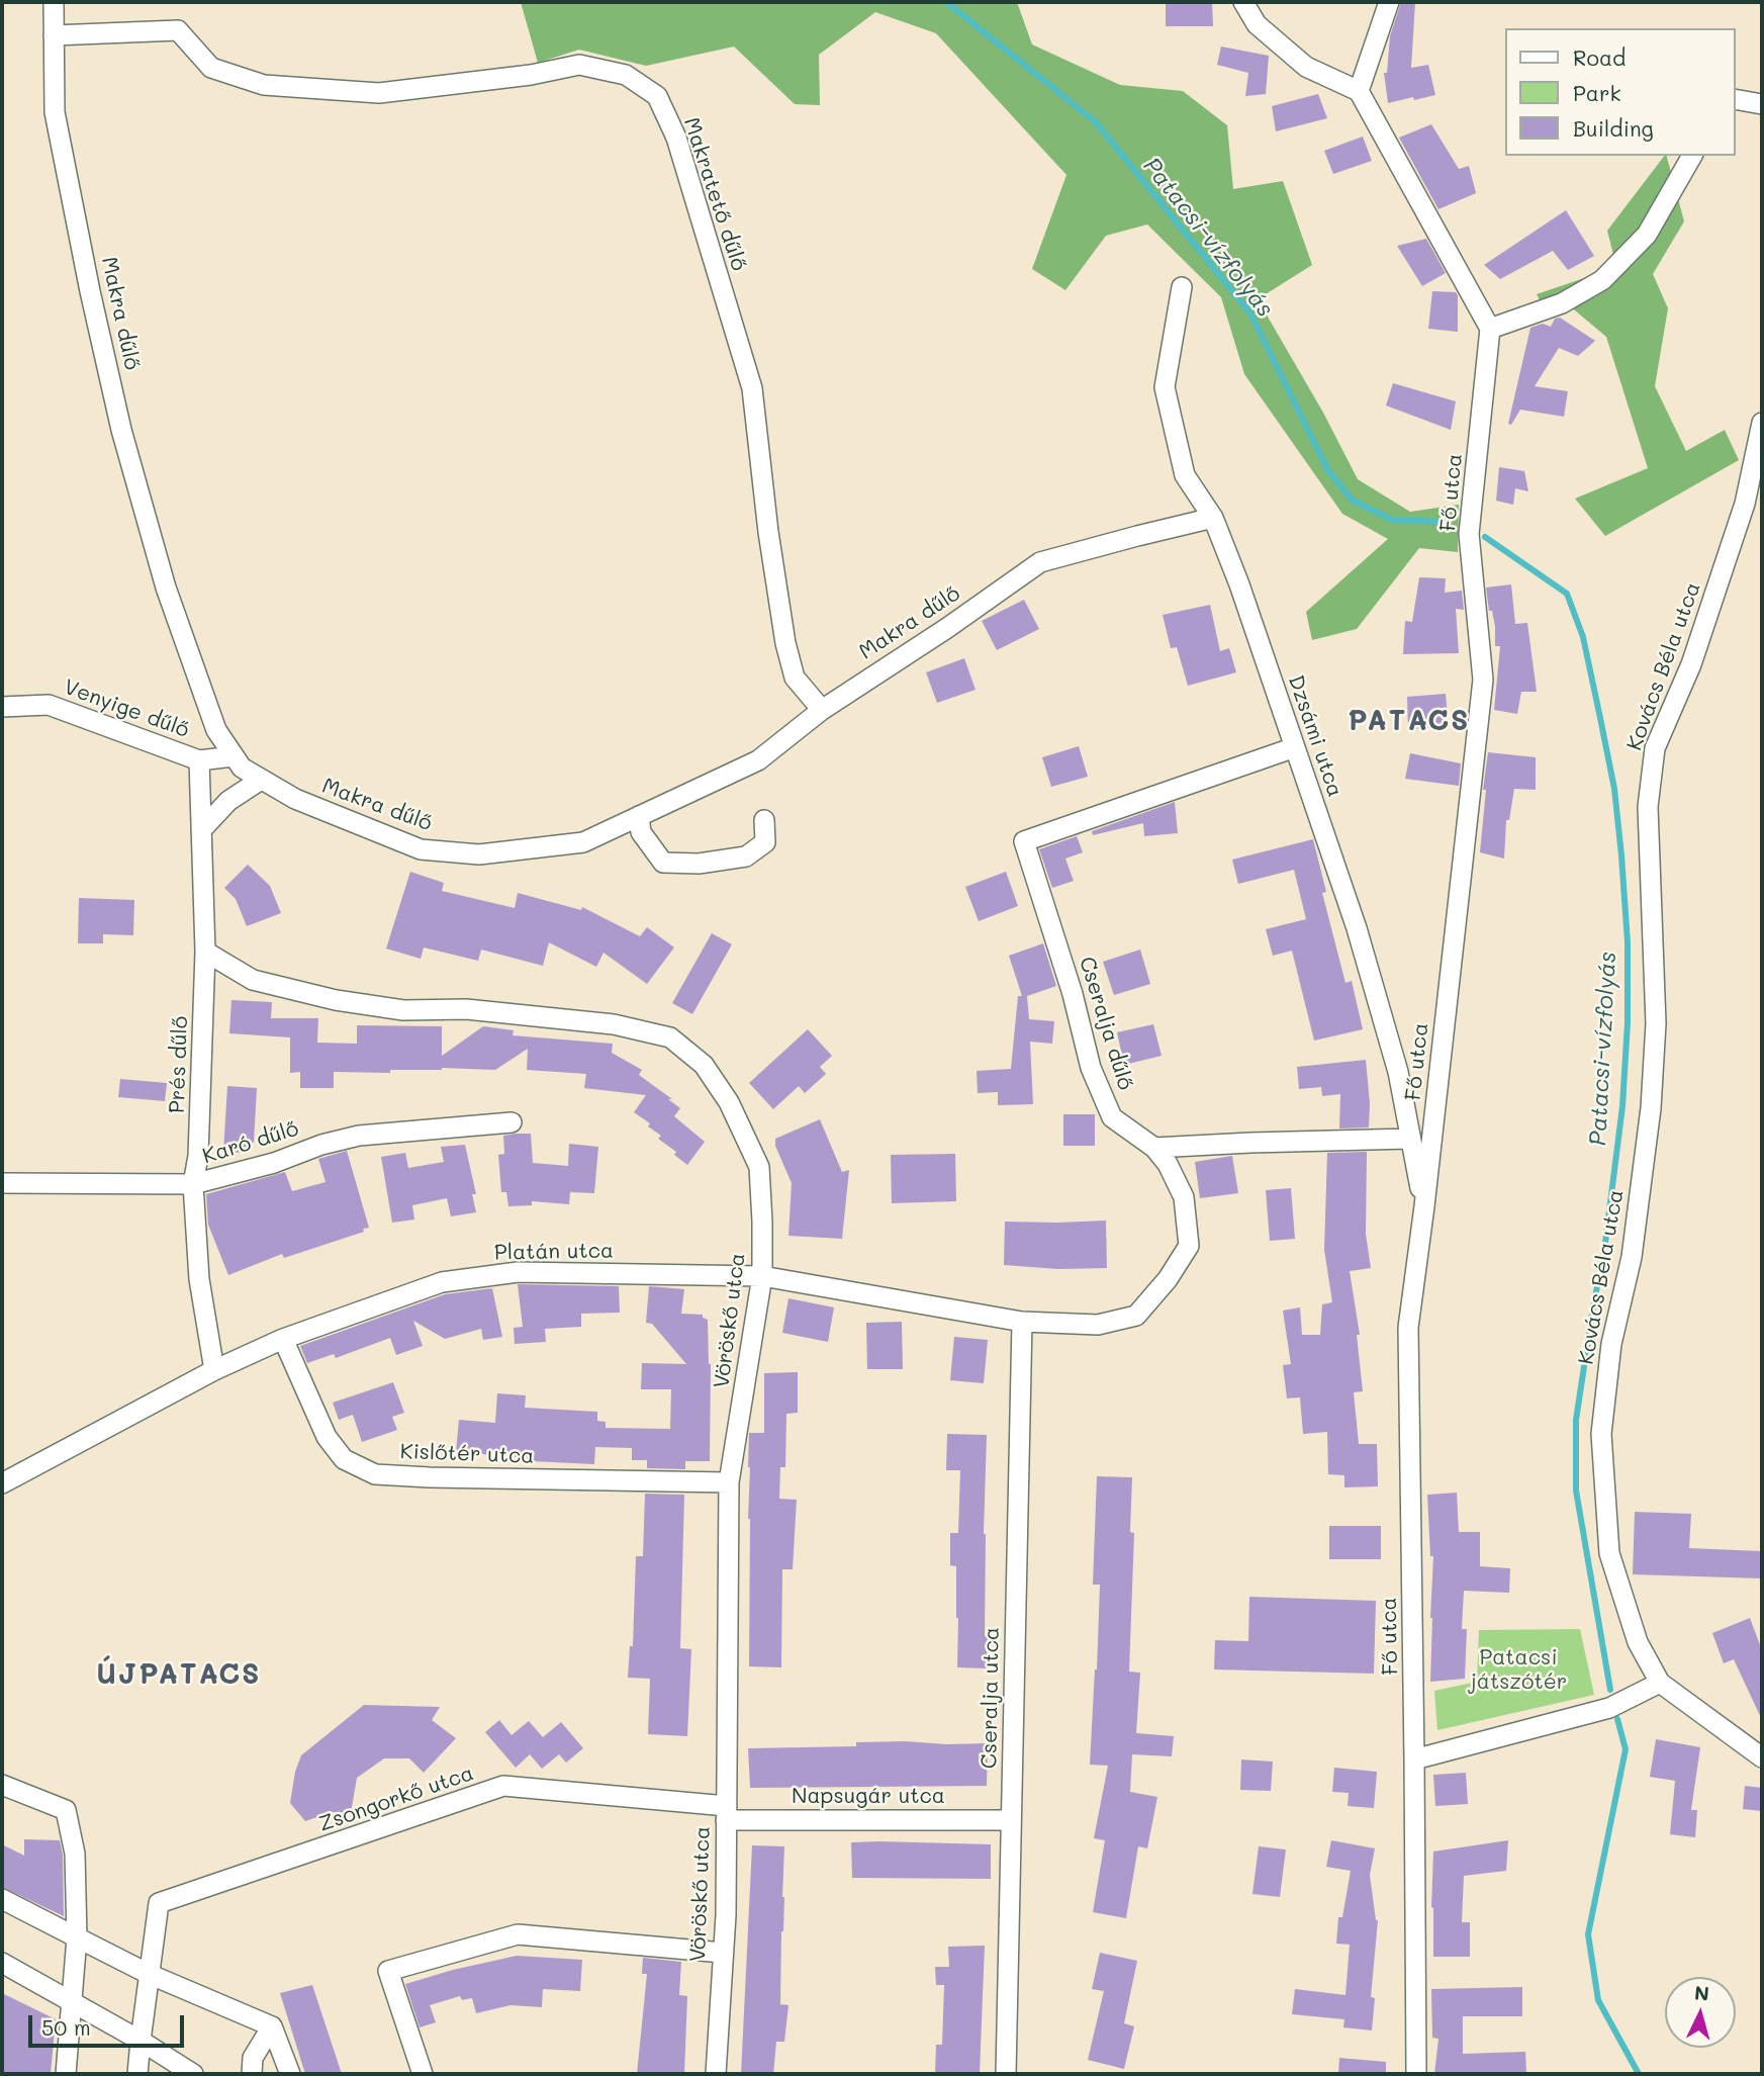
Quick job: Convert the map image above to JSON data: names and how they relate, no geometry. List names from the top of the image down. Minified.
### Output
{"streets":{"street":["Makratető dűlő","Makra dűlő","Fő utca","Kovács Béla utca","Venyige dűlő","Dzsámi utca","Cseralja dűlő","Prés dűlő","Karó dűlő","Platán utca","Vöröskő utca","Kislőtér utca","Cseralja utca","Napsugár utca","Zsongorkő utca"]},"crossings":[["Makratető dűlő","Makra dűlő"],["Makra dűlő","Venyige dűlő"],["Makra dűlő","Dzsámi utca"],["Fő utca","Dzsámi utca"],["Venyige dűlő","Prés dűlő"],["Dzsámi utca","Cseralja dűlő"],["Cseralja dűlő","Platán utca"],["Cseralja dűlő","Cseralja utca"],["Prés dűlő","Karó dűlő"],["Prés dűlő","Platán utca"],["Prés dűlő","Vöröskő utca"],["Platán utca","Vöröskő utca"],["Platán utca","Kislőtér utca"],["Platán utca","Cseralja utca"],["Vöröskő utca","Kislőtér utca"],["Vöröskő utca","Napsugár utca"],["Vöröskő utca","Zsongorkő utca"],["Cseralja utca","Napsugár utca"],["Napsugár utca","Zsongorkő utca"]],"districts":["PATACS","ÚJPATACS"],"water":["Patacsi-vízfolyás"],"parks":["Patacsi játszótér"],"legend":["Road","Park","Building"],"scale_bar":"50 m","north":"top"}
